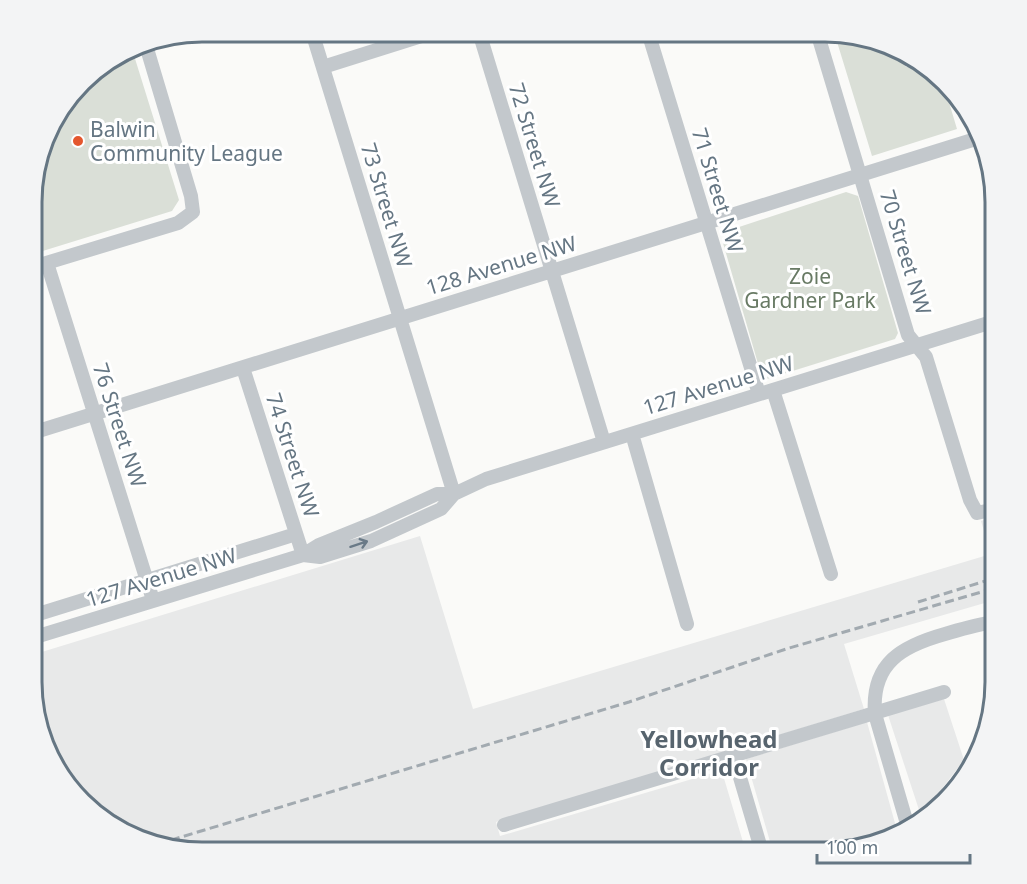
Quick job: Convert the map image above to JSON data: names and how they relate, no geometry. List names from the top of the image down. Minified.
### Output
{"streets":{"street":["72 Street NW","71 Street NW","73 Street NW","70 Street NW","128 Avenue NW","127 Avenue NW","76 Street NW","74 Street NW"]},"crossings":[["72 Street NW","128 Avenue NW"],["72 Street NW","127 Avenue NW"],["71 Street NW","128 Avenue NW"],["71 Street NW","127 Avenue NW"],["73 Street NW","128 Avenue NW"],["73 Street NW","127 Avenue NW"],["70 Street NW","128 Avenue NW"],["70 Street NW","127 Avenue NW"],["128 Avenue NW","76 Street NW"],["128 Avenue NW","74 Street NW"],["127 Avenue NW","76 Street NW"],["127 Avenue NW","74 Street NW"]],"districts":["Yellowhead Corridor"],"parks":["Zoie Gardner Park"],"places":["Balwin Community League"],"scale_bar":"100 m"}
